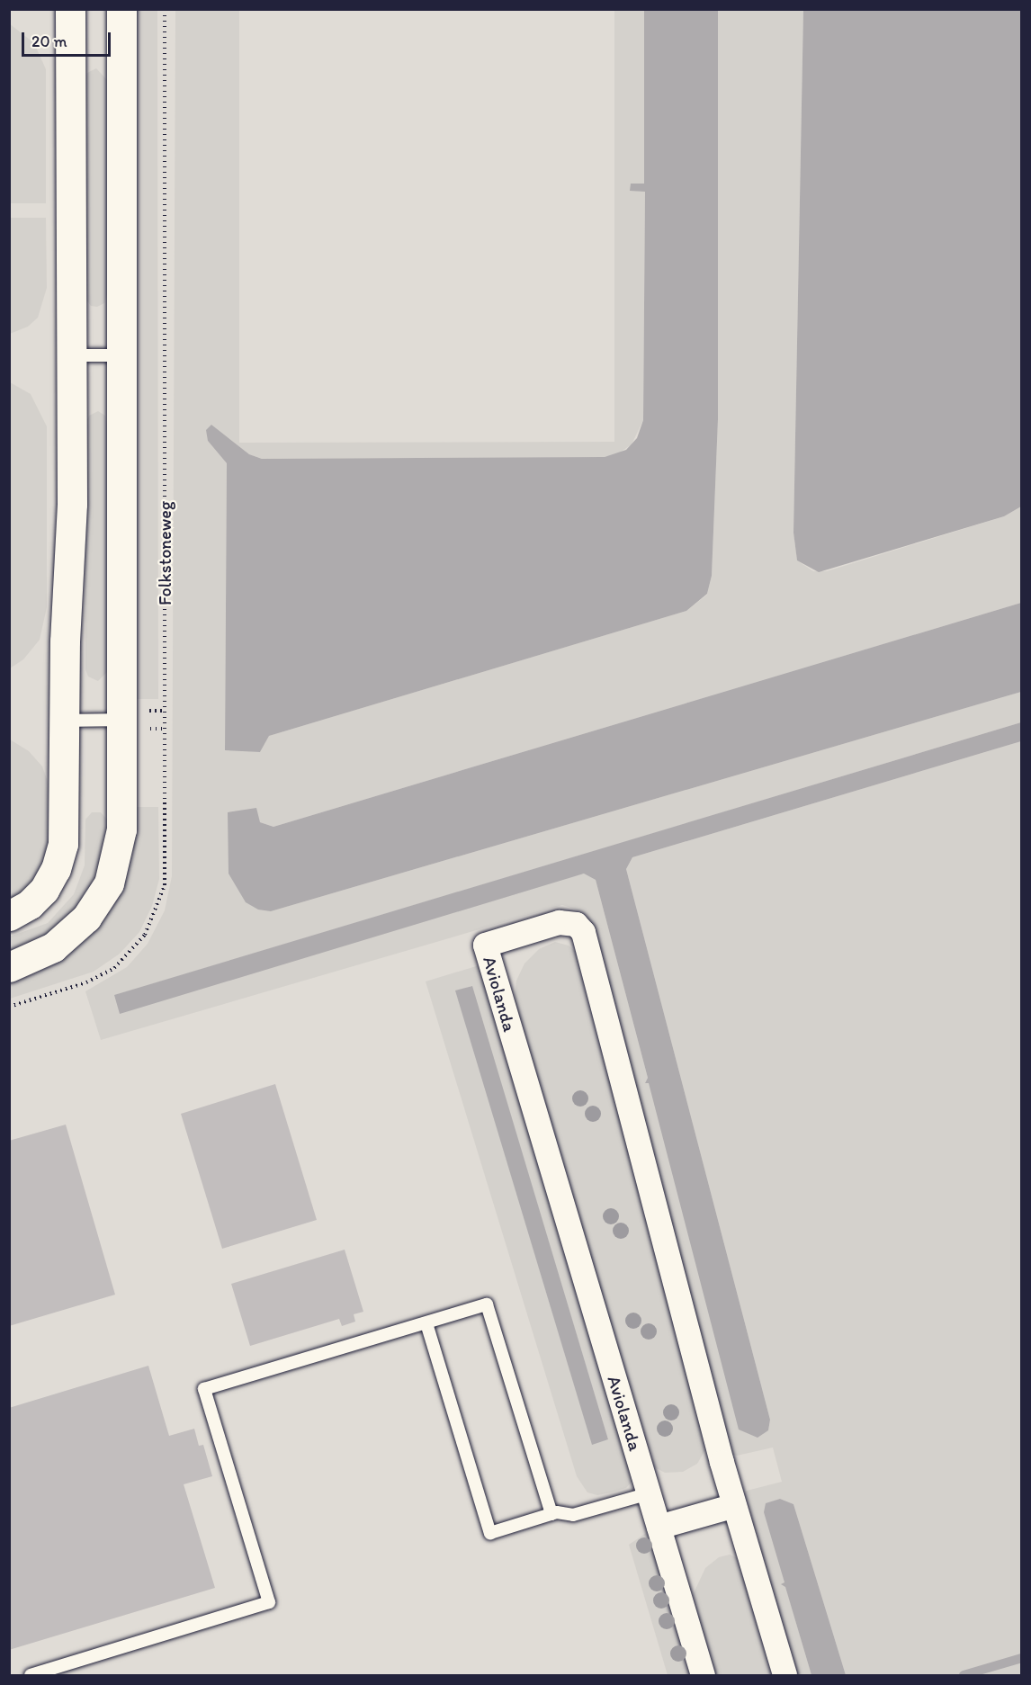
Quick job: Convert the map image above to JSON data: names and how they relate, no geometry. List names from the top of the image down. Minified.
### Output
{"streets":{"street":["Aviolanda"],"path":["Folkstoneweg"]},"scale_bar":"20 m"}
